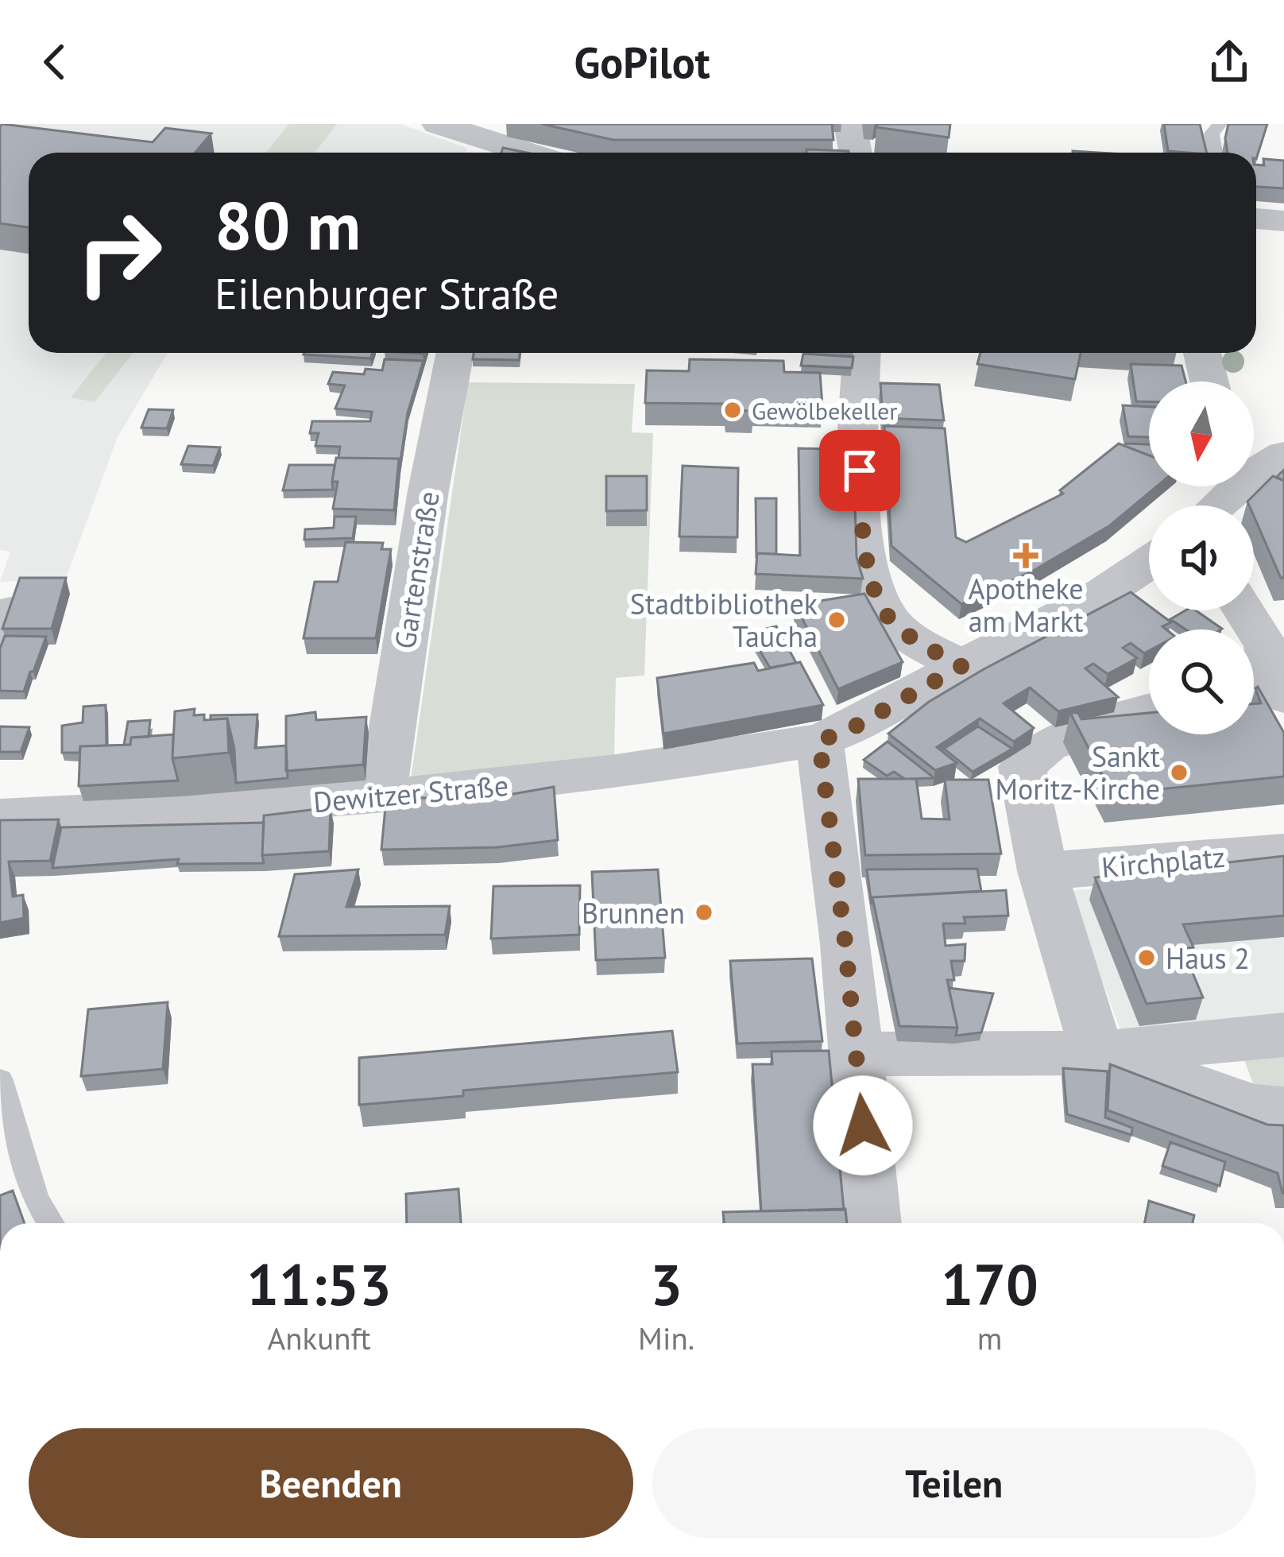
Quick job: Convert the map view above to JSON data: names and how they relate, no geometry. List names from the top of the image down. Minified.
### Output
{"streets":{"street":["Gartenstraße","Dewitzer Straße","Kirchplatz"]},"crossings":[["Gartenstraße","Dewitzer Straße"]],"places":{"other":["Gewölbekeller","Stadtbibliothek Taucha","Sankt Moritz-Kirche","Brunnen","Haus 2"],"health":["Apotheke am Markt"]},"north":"bottom","page":{"header":"GoPilot","turn":["80 m","Eilenburger Straße"],"eta":["11:53","Ankunft","3","Min.","170","m"],"buttons":["Beenden","Teilen"]}}
